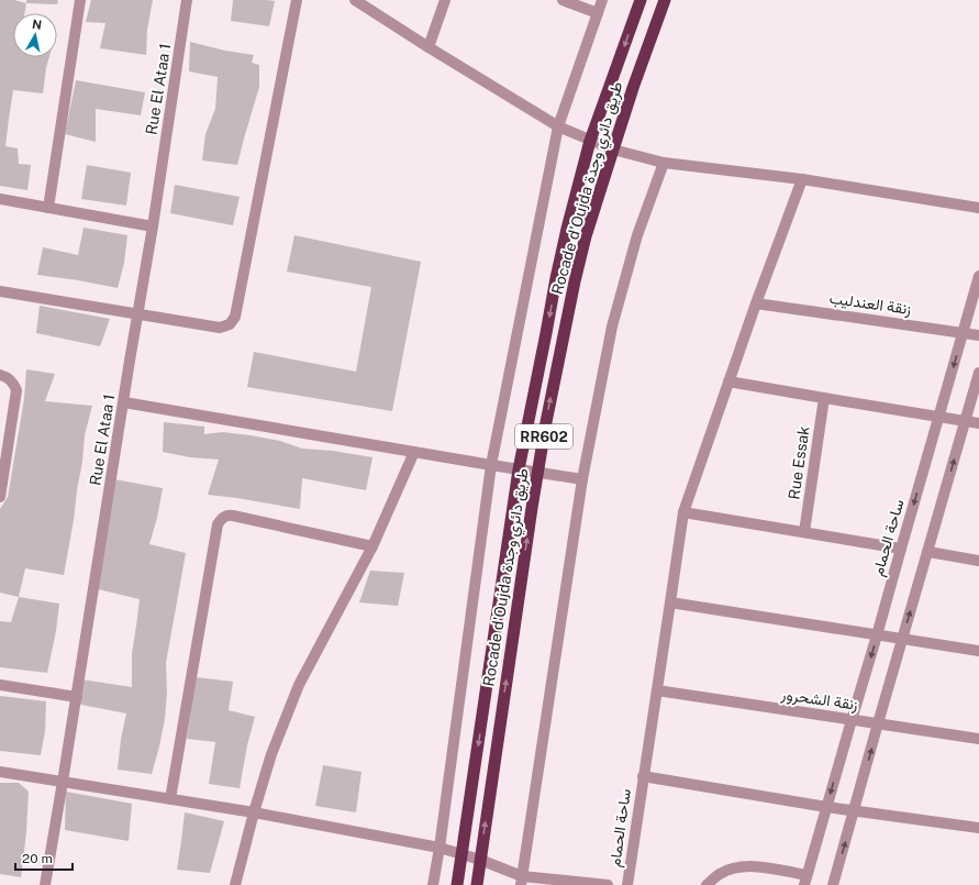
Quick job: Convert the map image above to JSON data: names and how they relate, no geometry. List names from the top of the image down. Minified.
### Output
{"streets":{"highway":["Rocade d'Oujda طريق دائري وجدة","RR602"],"street":["Rue El Ataa 1","زنقة العندليب","Rue Essak","ساحة الحمام","زنقة الشحرور"]},"crossings":[["زنقة العندليب","ساحة الحمام"],["ساحة الحمام","زنقة الشحرور"]],"scale_bar":"20 m","north":"top"}
